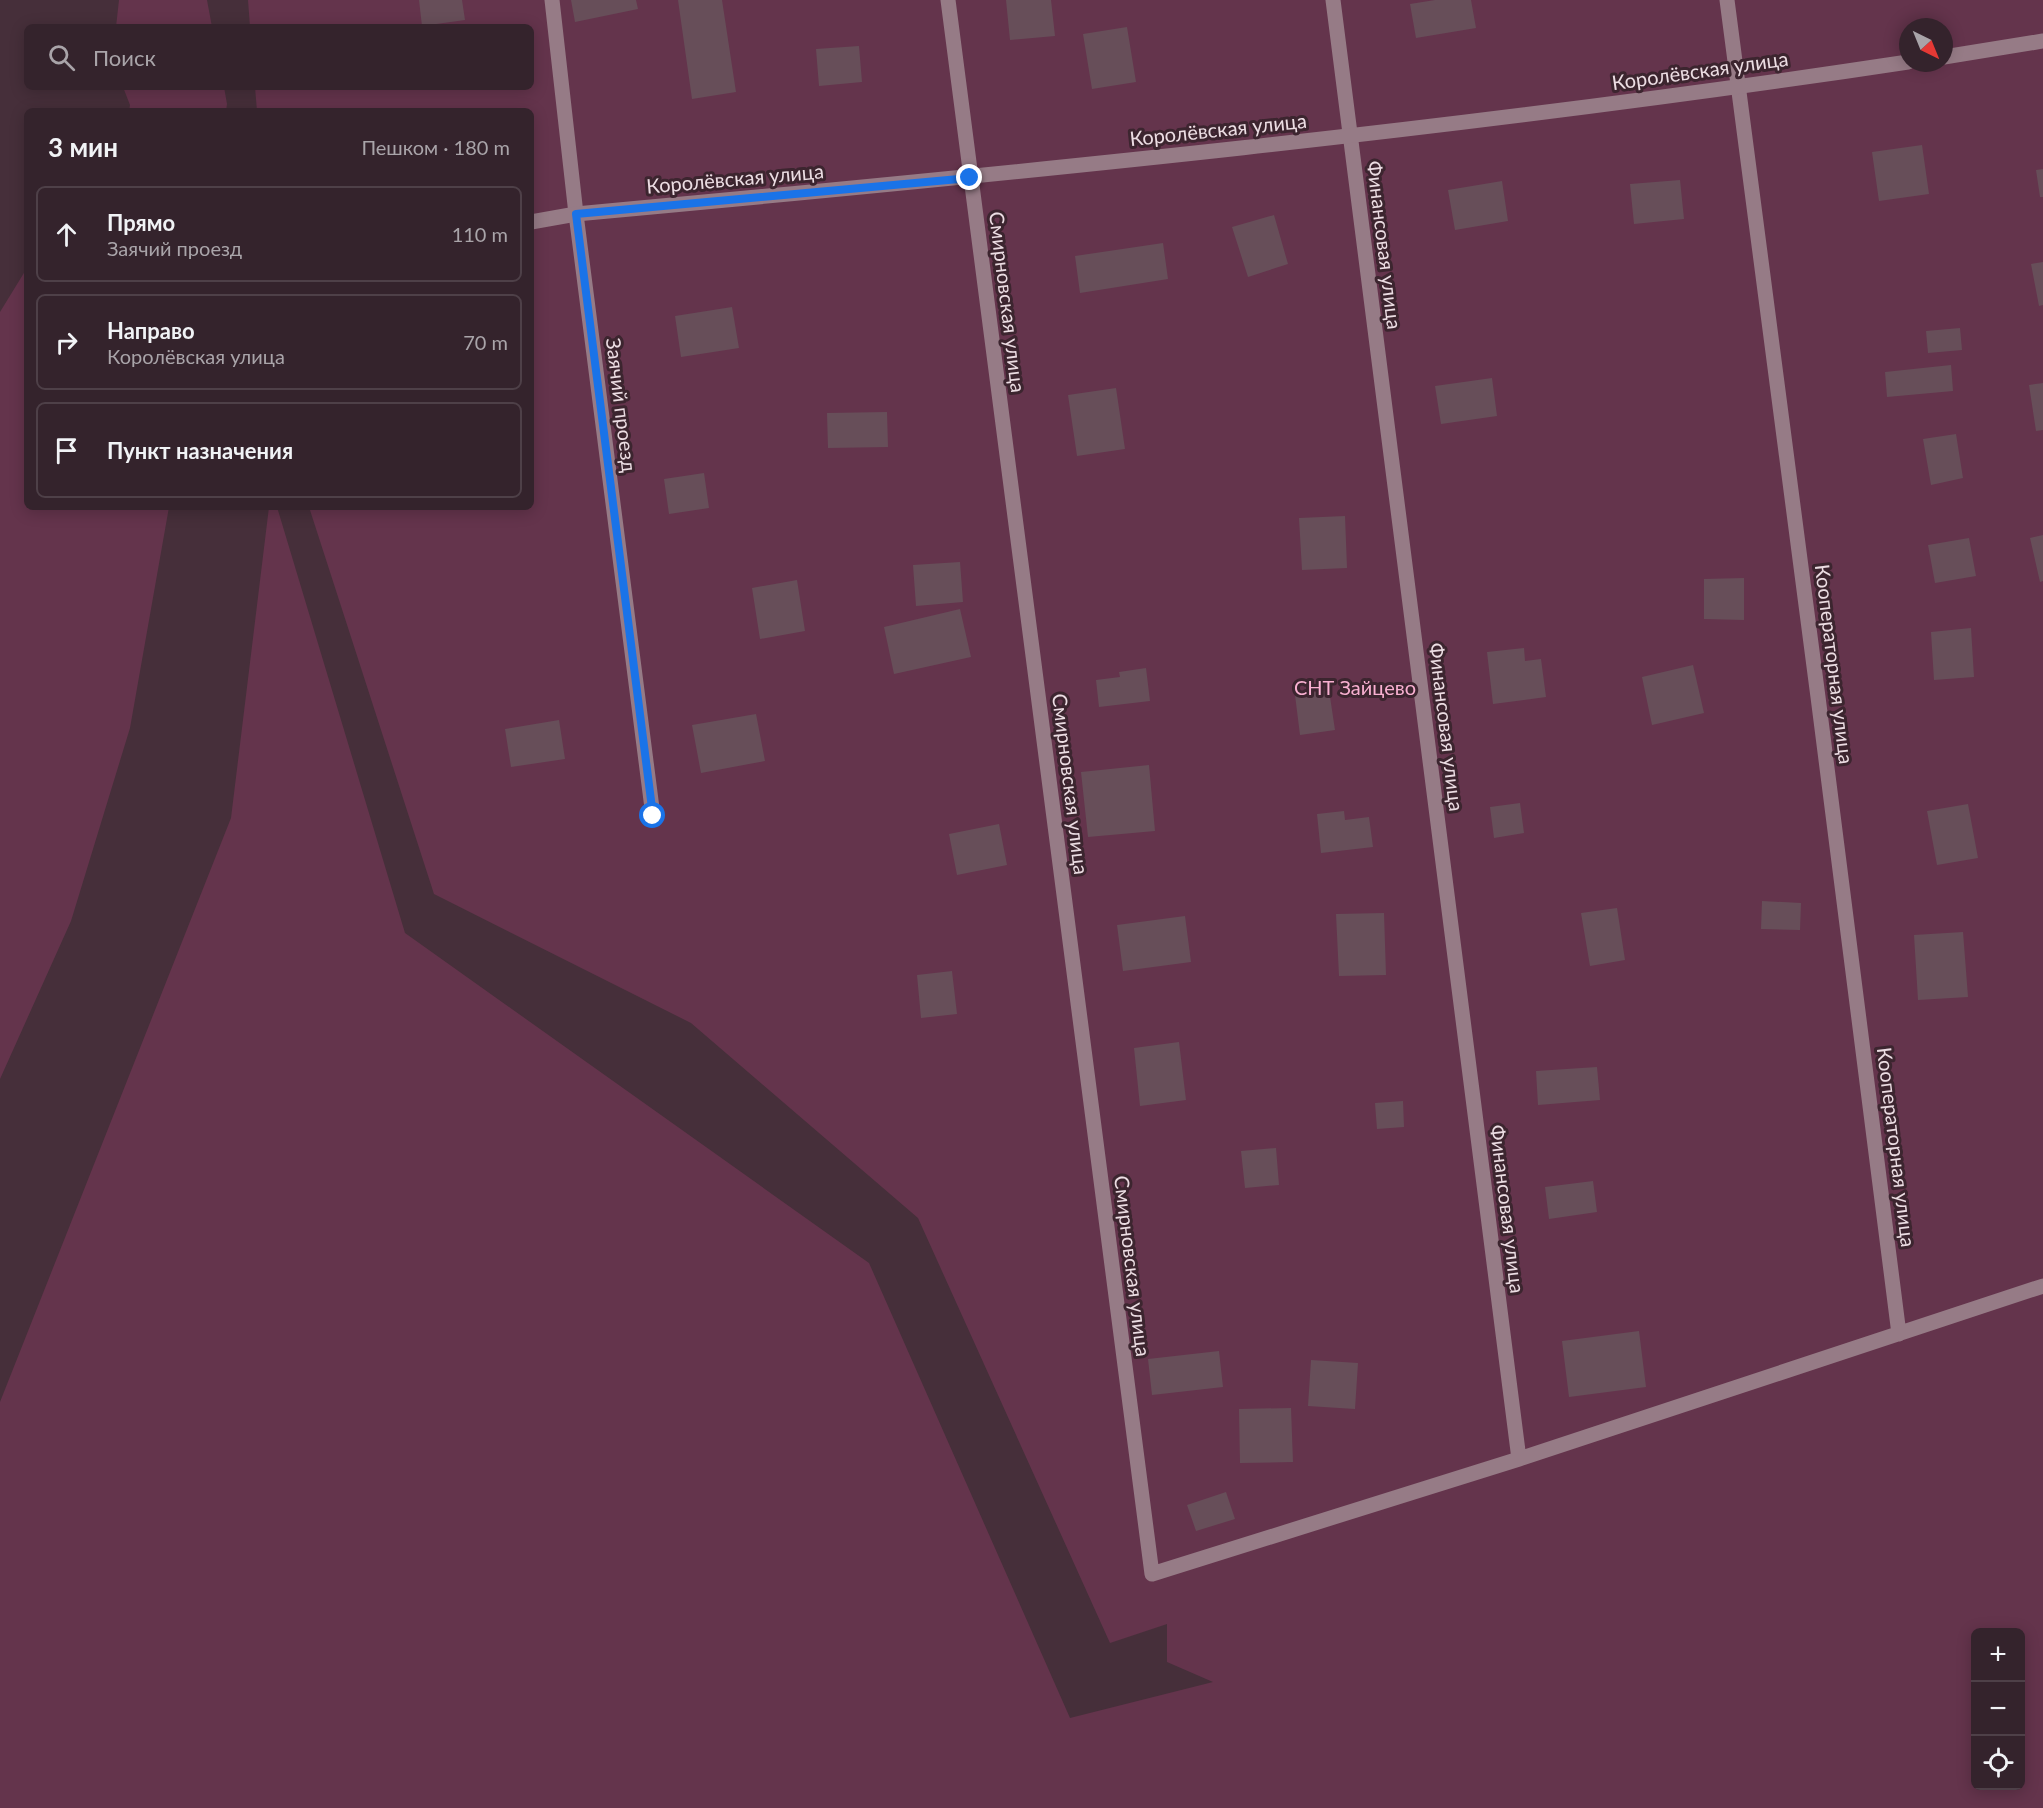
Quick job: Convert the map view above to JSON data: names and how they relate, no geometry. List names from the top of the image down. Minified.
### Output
{"streets":{"street":["Королёвская улица","Финансовая улица","Смирновская улица","Заячий проезд","Кооператорная улица"]},"crossings":[["Королёвская улица","Финансовая улица"],["Королёвская улица","Смирновская улица"],["Королёвская улица","Заячий проезд"],["Королёвская улица","Кооператорная улица"],["Финансовая улица","Смирновская улица"]],"parks":["СНТ Зайцево"],"north":"bottom right","page":{"search":"Поиск","heading":["3 мин","Пешком · 180 m"],"list":[["Прямо","Заячий проезд","110 m"],["Направо","Королёвская улица","70 m"],"Пункт назначения"],"map_buttons":["+","−"]}}
